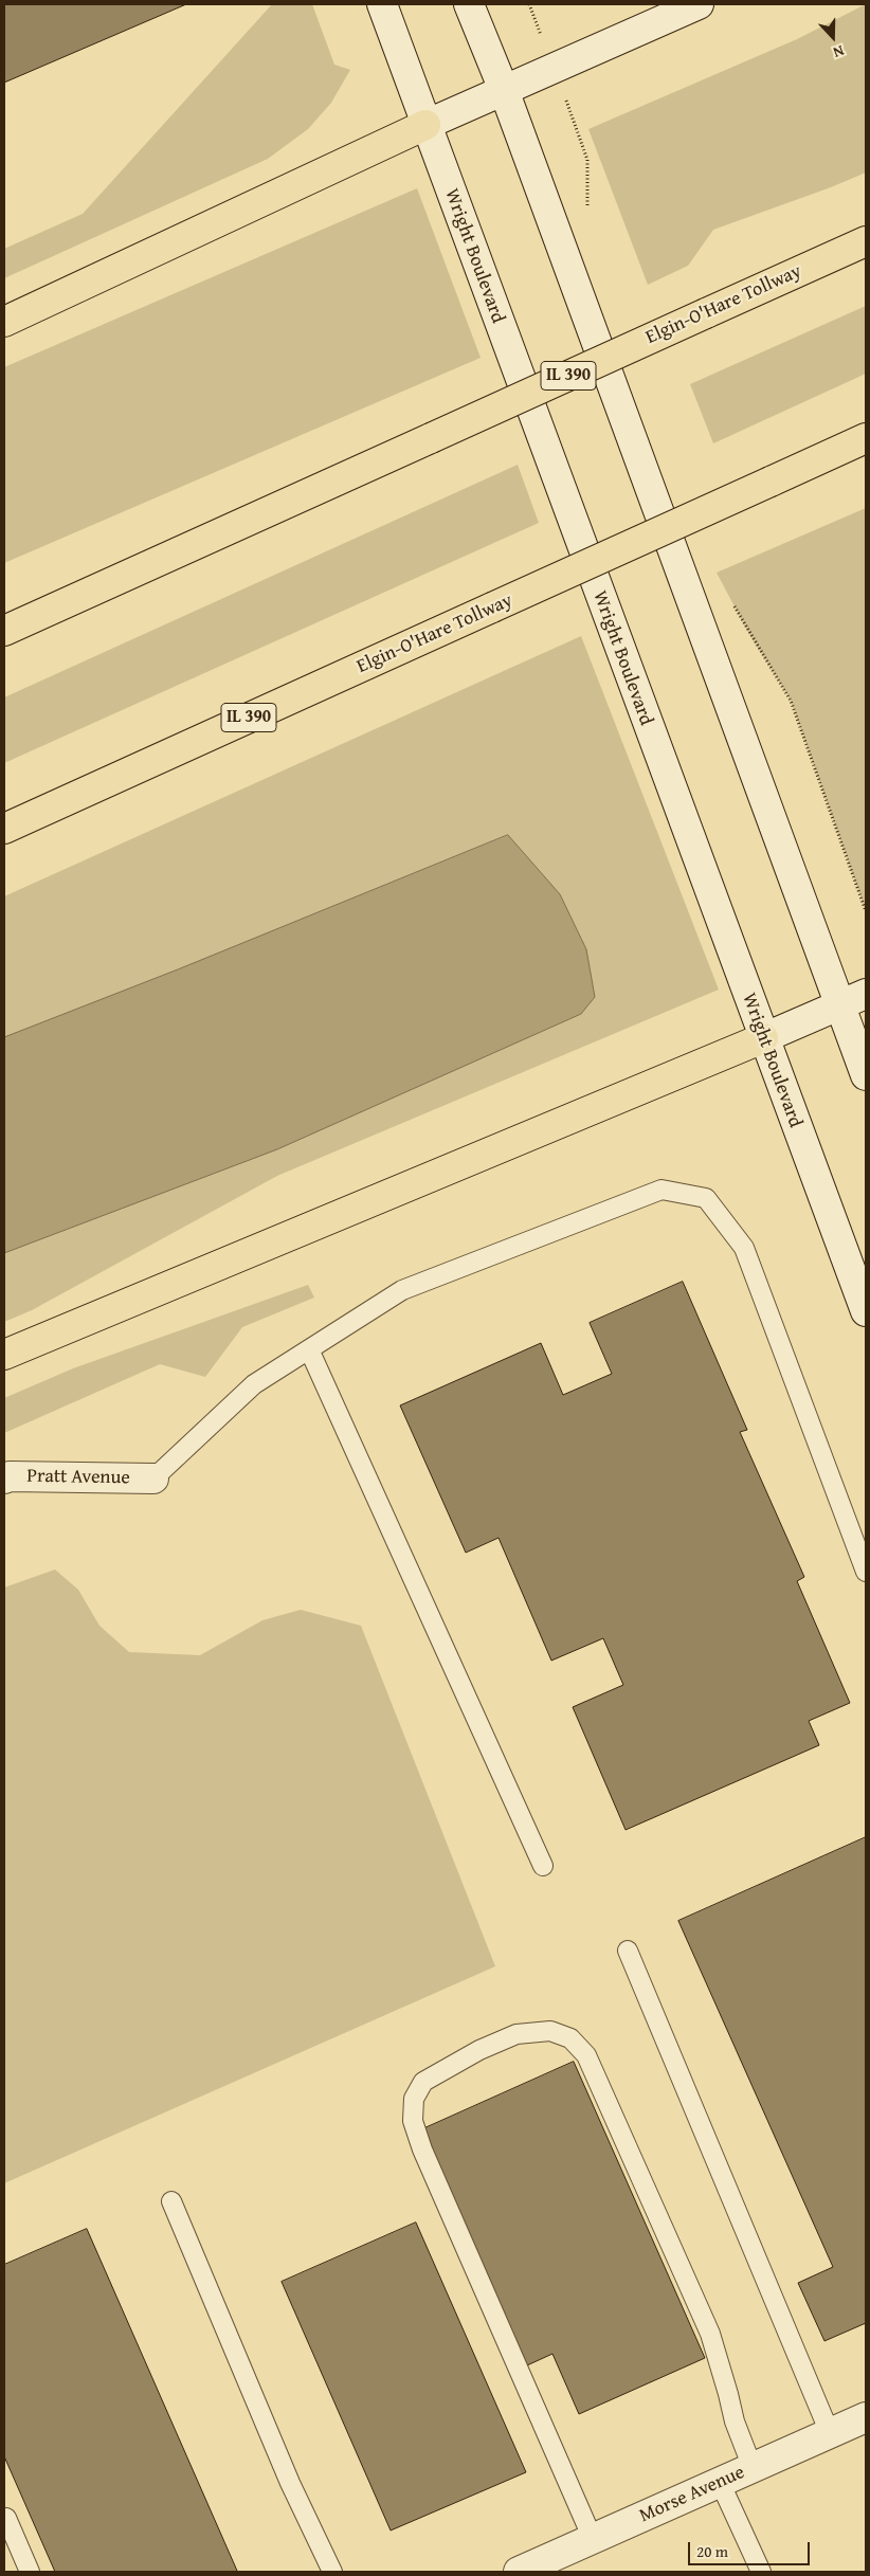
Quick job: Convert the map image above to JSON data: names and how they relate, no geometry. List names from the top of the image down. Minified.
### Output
{"streets":{"highway":["Elgin-O'Hare Tollway","IL 390"],"street":["Wright Boulevard","Pratt Avenue","Morse Avenue"]},"scale_bar":"20 m","north":"bottom"}
